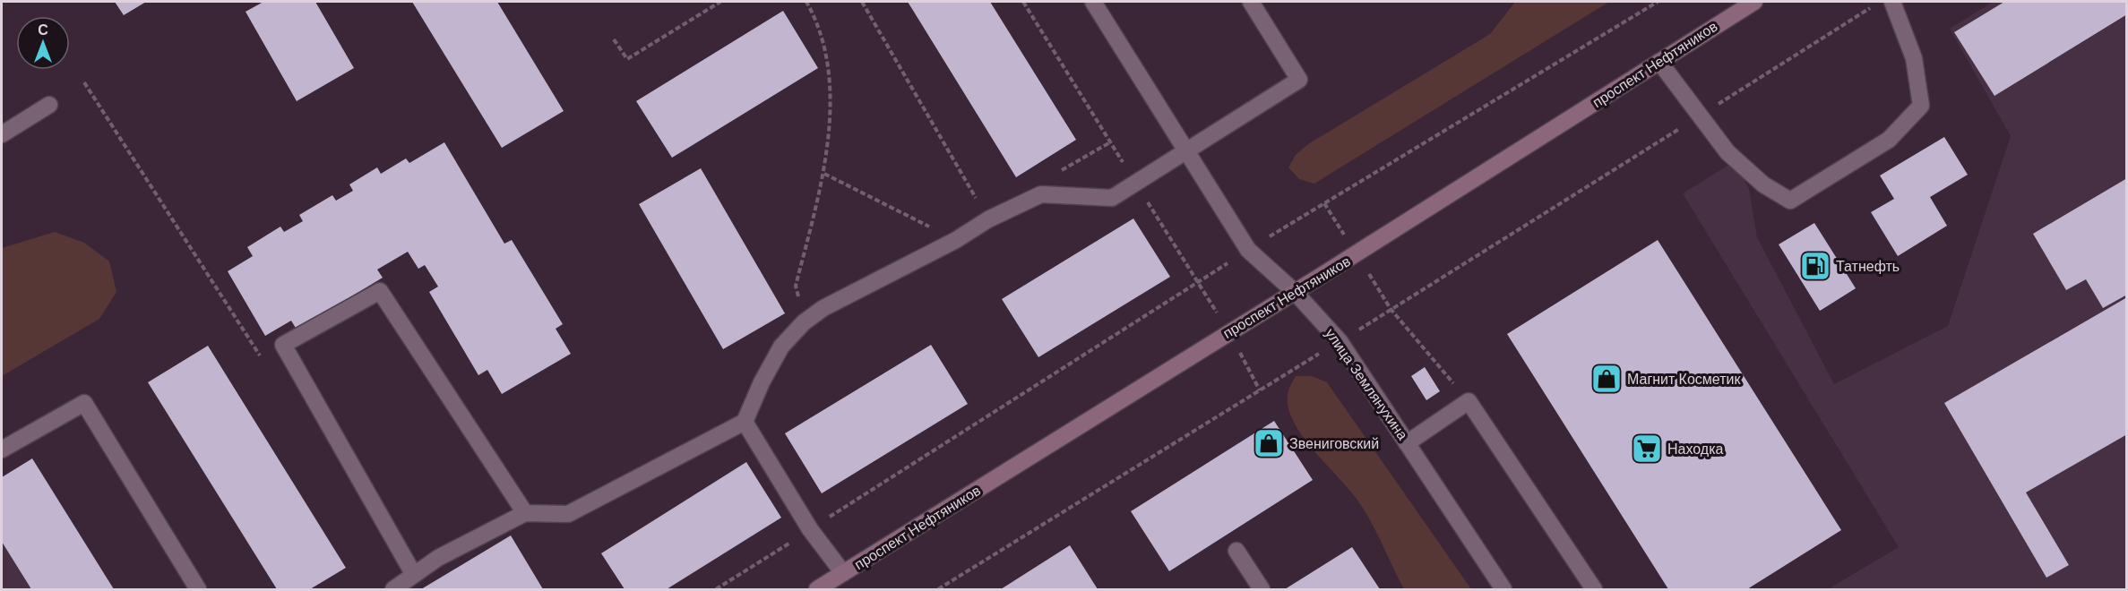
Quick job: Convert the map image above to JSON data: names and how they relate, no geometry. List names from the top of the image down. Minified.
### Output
{"streets":{"main road":["проспект Нефтяников"],"street":["улица Землянухина"]},"crossings":[["проспект Нефтяников","улица Землянухина"]],"places":{"fuel station":["Татнефть"],"shop":["Магнит Косметик","Звениговский"],"supermarket":["Находка"]},"north":"top"}
